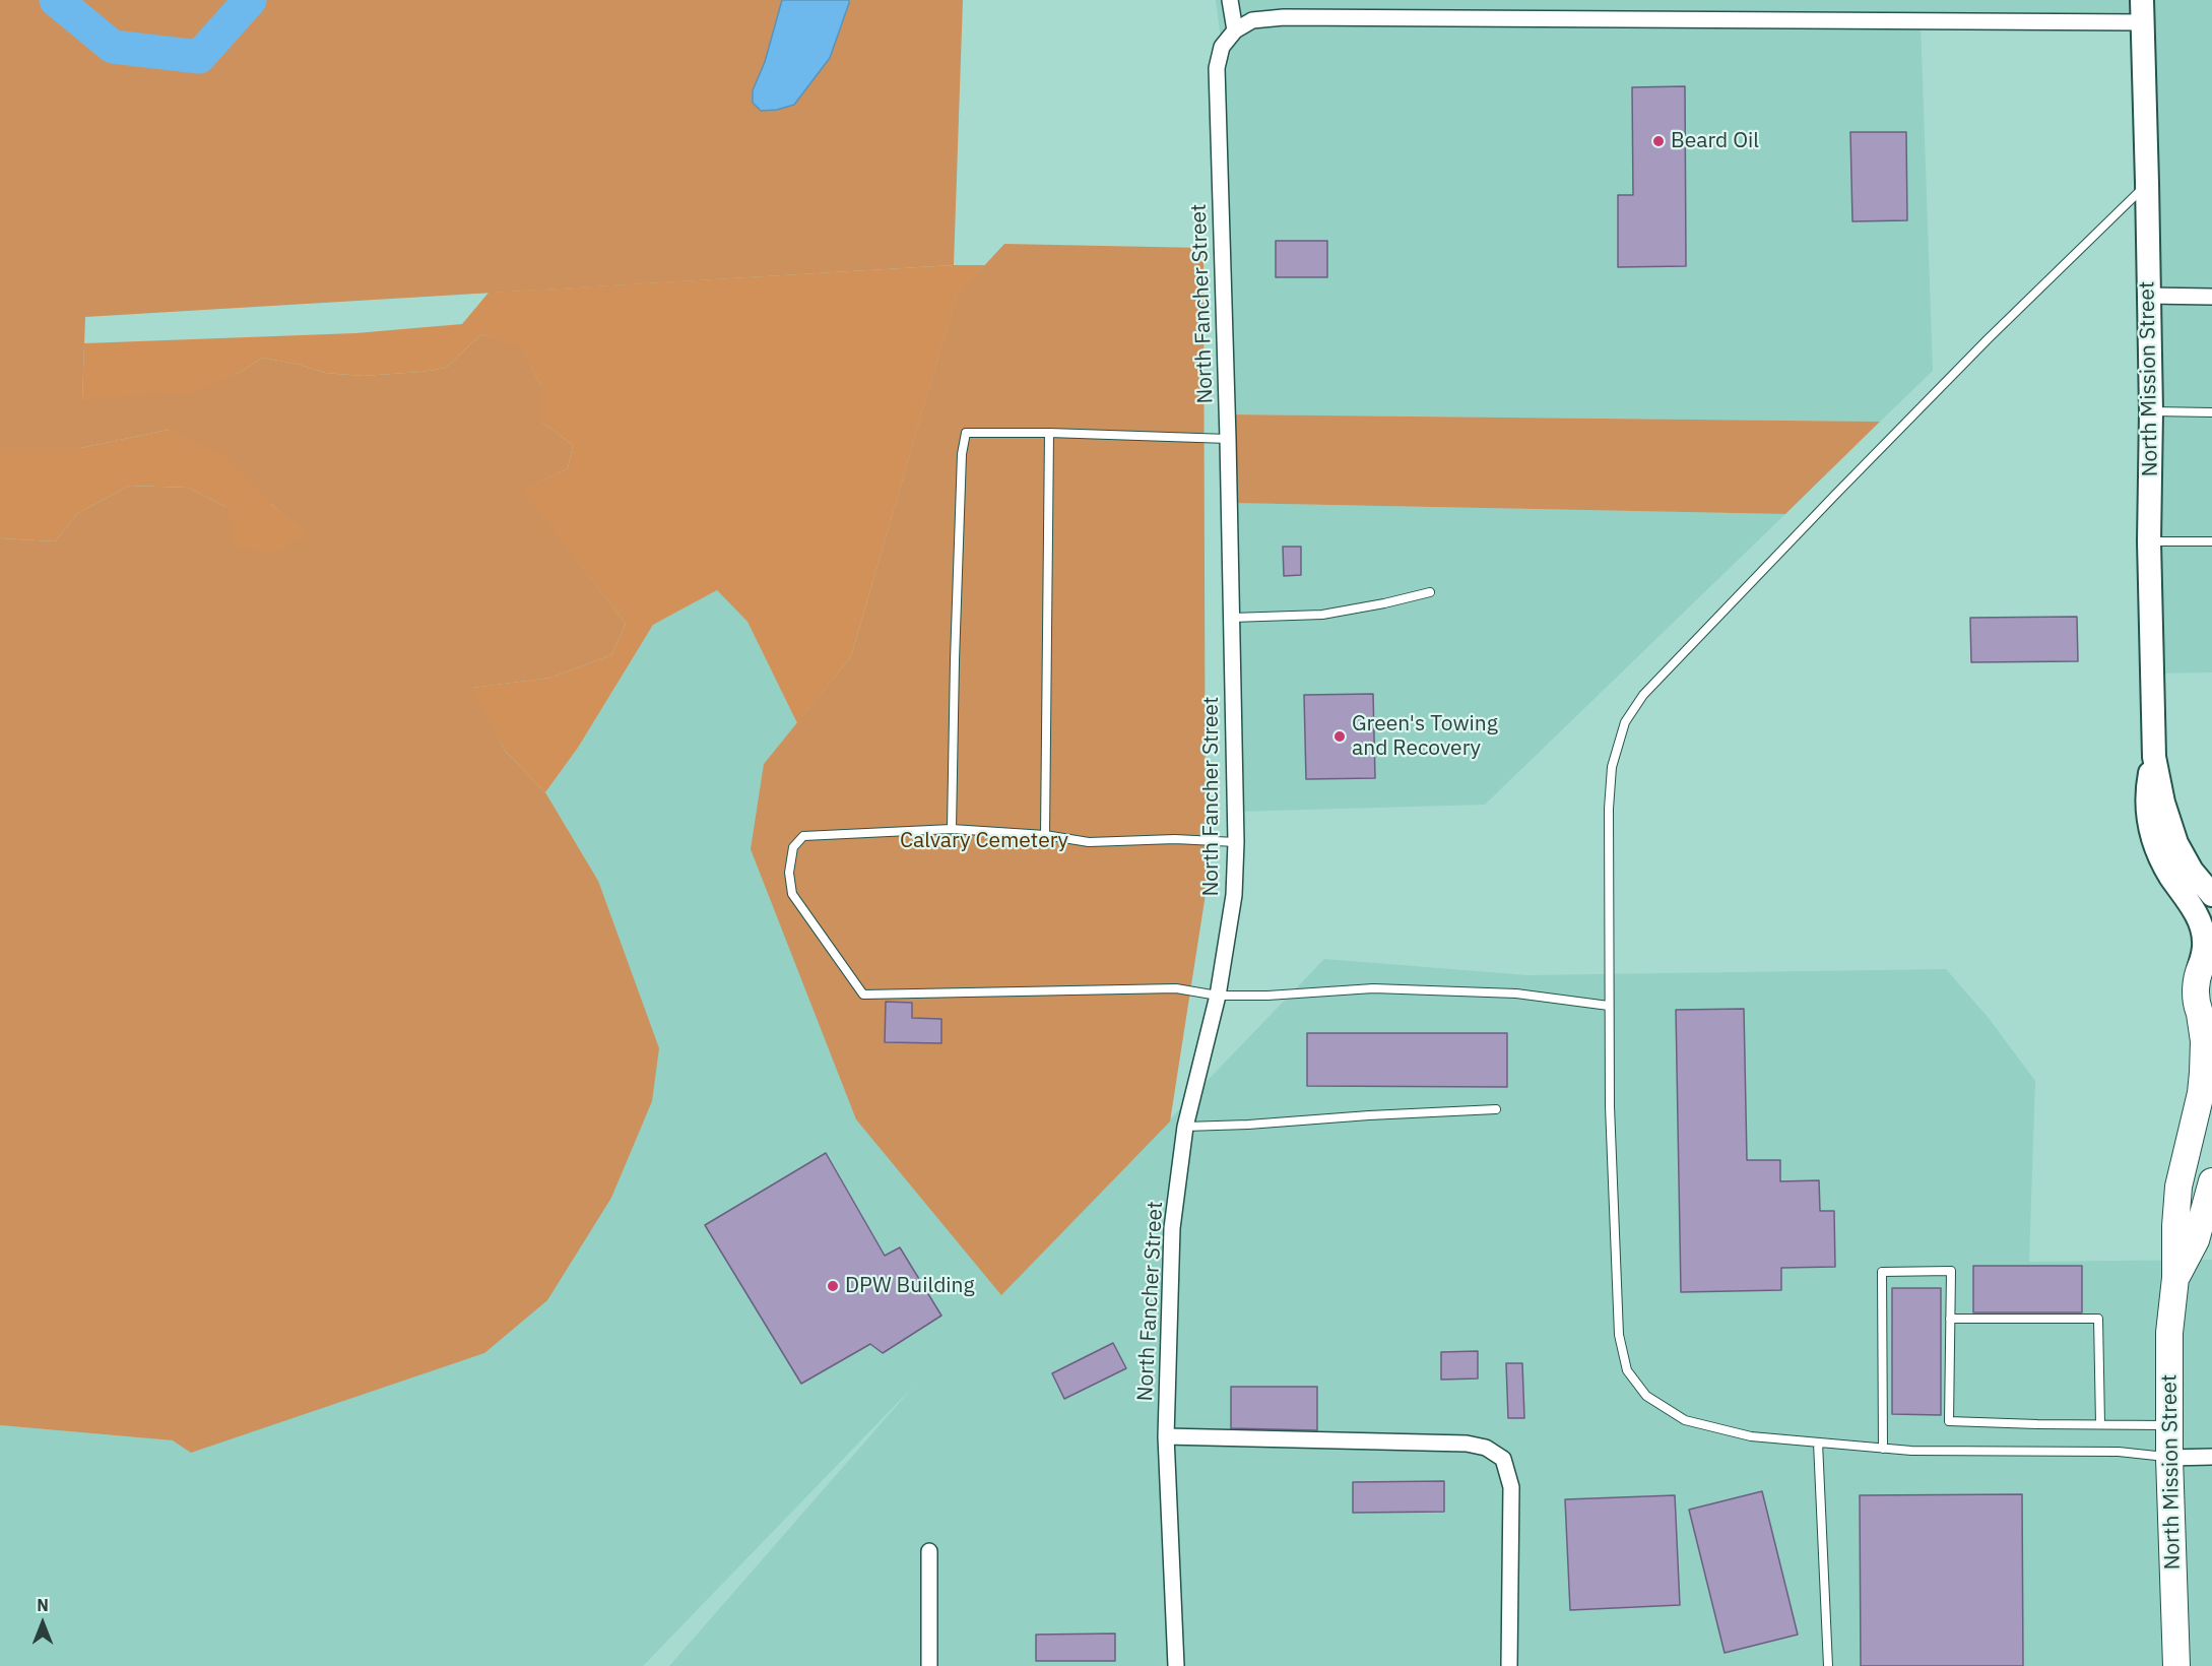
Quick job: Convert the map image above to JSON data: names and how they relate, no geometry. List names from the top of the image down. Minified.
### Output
{"streets":{"main road":["North Mission Street"],"street":["North Fancher Street"]},"parks":["Calvary Cemetery"],"places":["Beard Oil","Green's Towing and Recovery","DPW Building"],"north":"top"}
